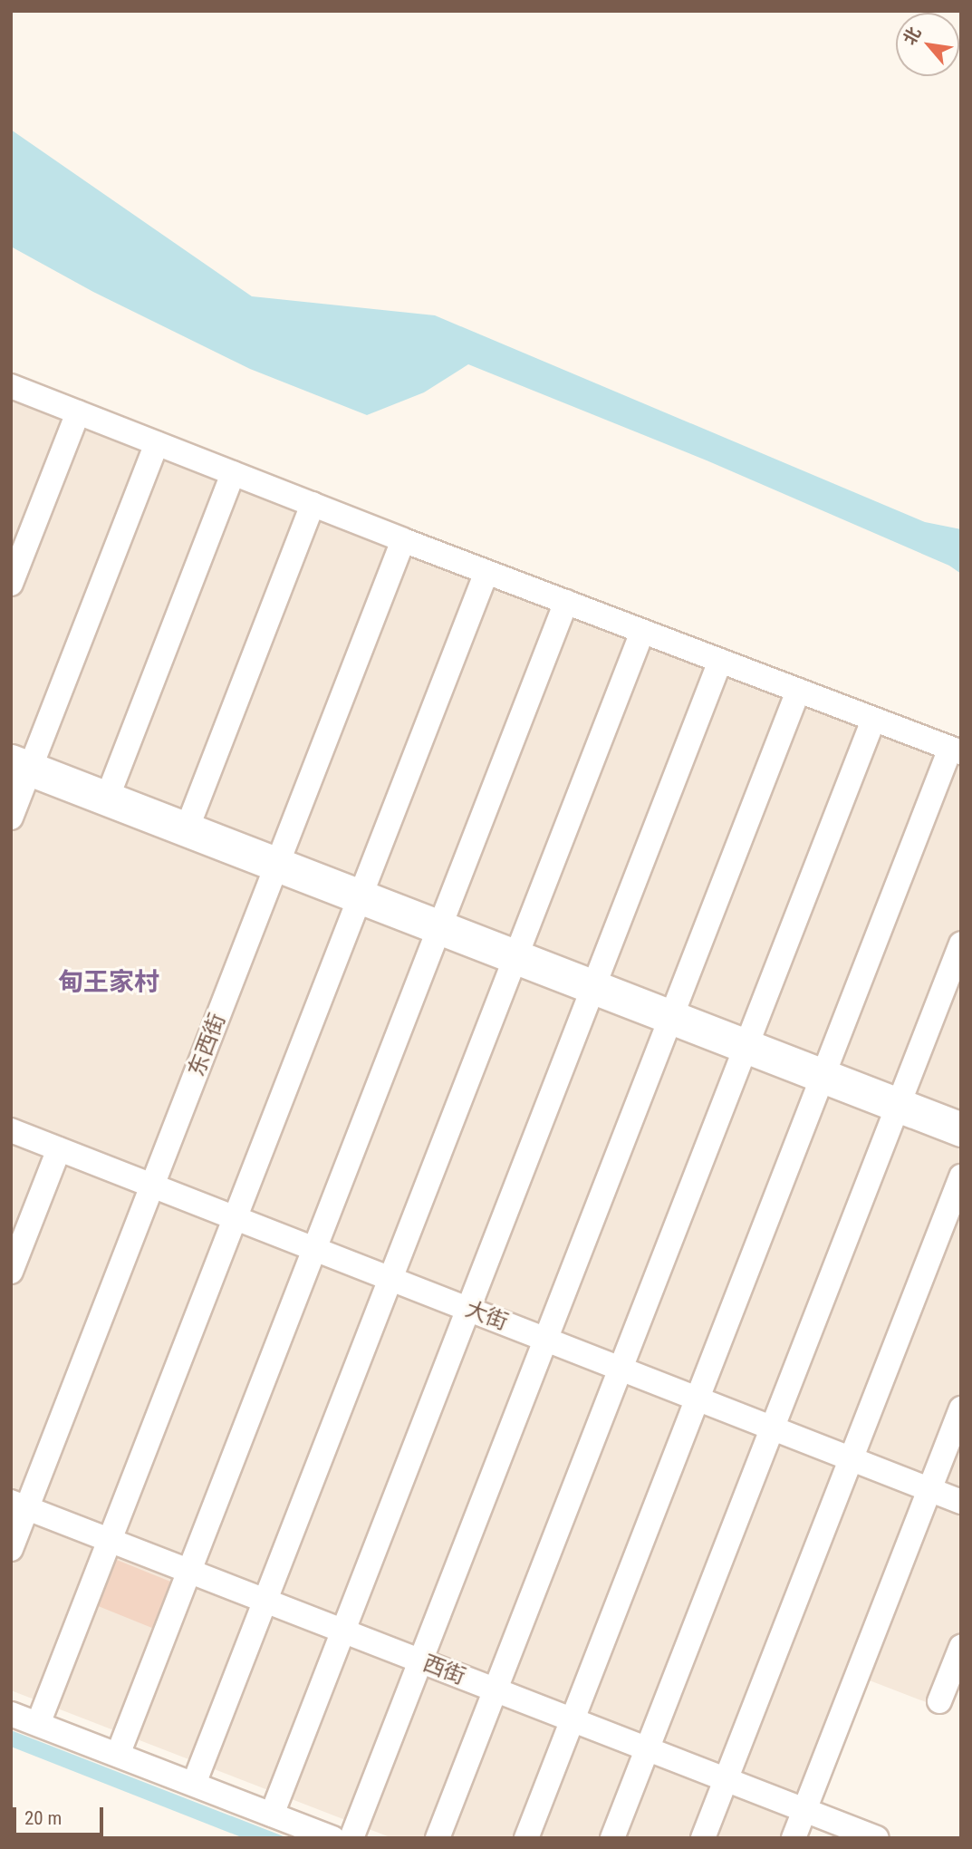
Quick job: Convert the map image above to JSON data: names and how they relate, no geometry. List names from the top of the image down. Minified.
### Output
{"streets":{"street":["东西街","大街","西街"]},"crossings":[["东西街","大街"],["东西街","西街"]],"districts":["甸王家村"],"scale_bar":"20 m","north":"top left"}
